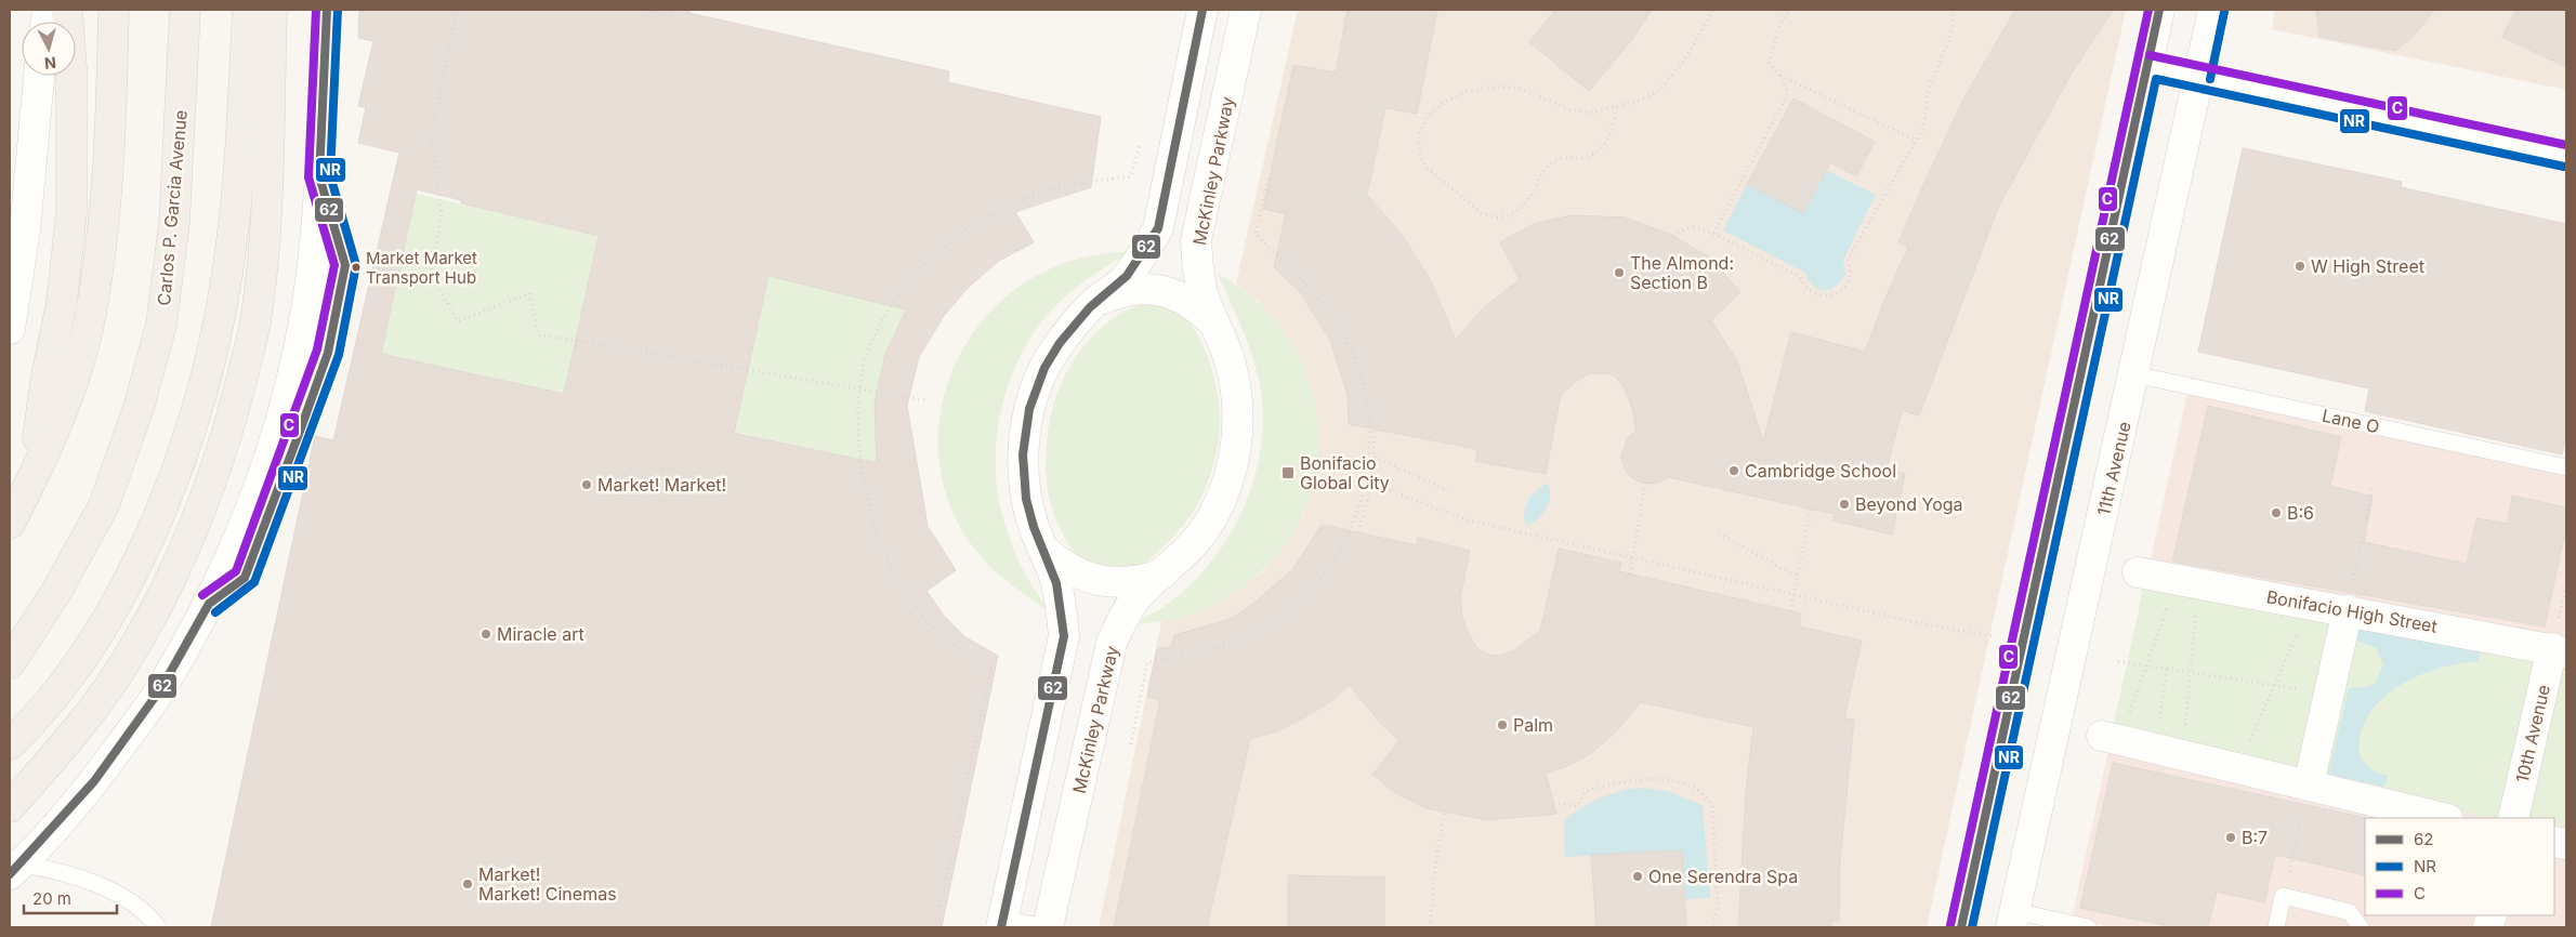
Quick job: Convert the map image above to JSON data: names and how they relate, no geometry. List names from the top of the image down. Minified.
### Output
{"streets":{"main road":["Carlos P. Garcia Avenue"],"street":["McKinley Parkway","11th Avenue","Bonifacio High Street","10th Avenue"],"lane":["Lane O"]},"crossings":[["Lane O","11th Avenue"],["Bonifacio High Street","10th Avenue"]],"places":{"other":["W High Street","Market Market Transport Hub","The Almond: Section B","Cambridge School","Market! Market!","Beyond Yoga","B:6","Miracle art","Palm","B:7","One Serendra Spa","Market! Market! Cinemas"],"transit":["Bonifacio Global City"]},"lines":["transit line 62","transit line NR","transit line C"],"legend":["62","NR","C"],"scale_bar":"20 m","north":"bottom"}
